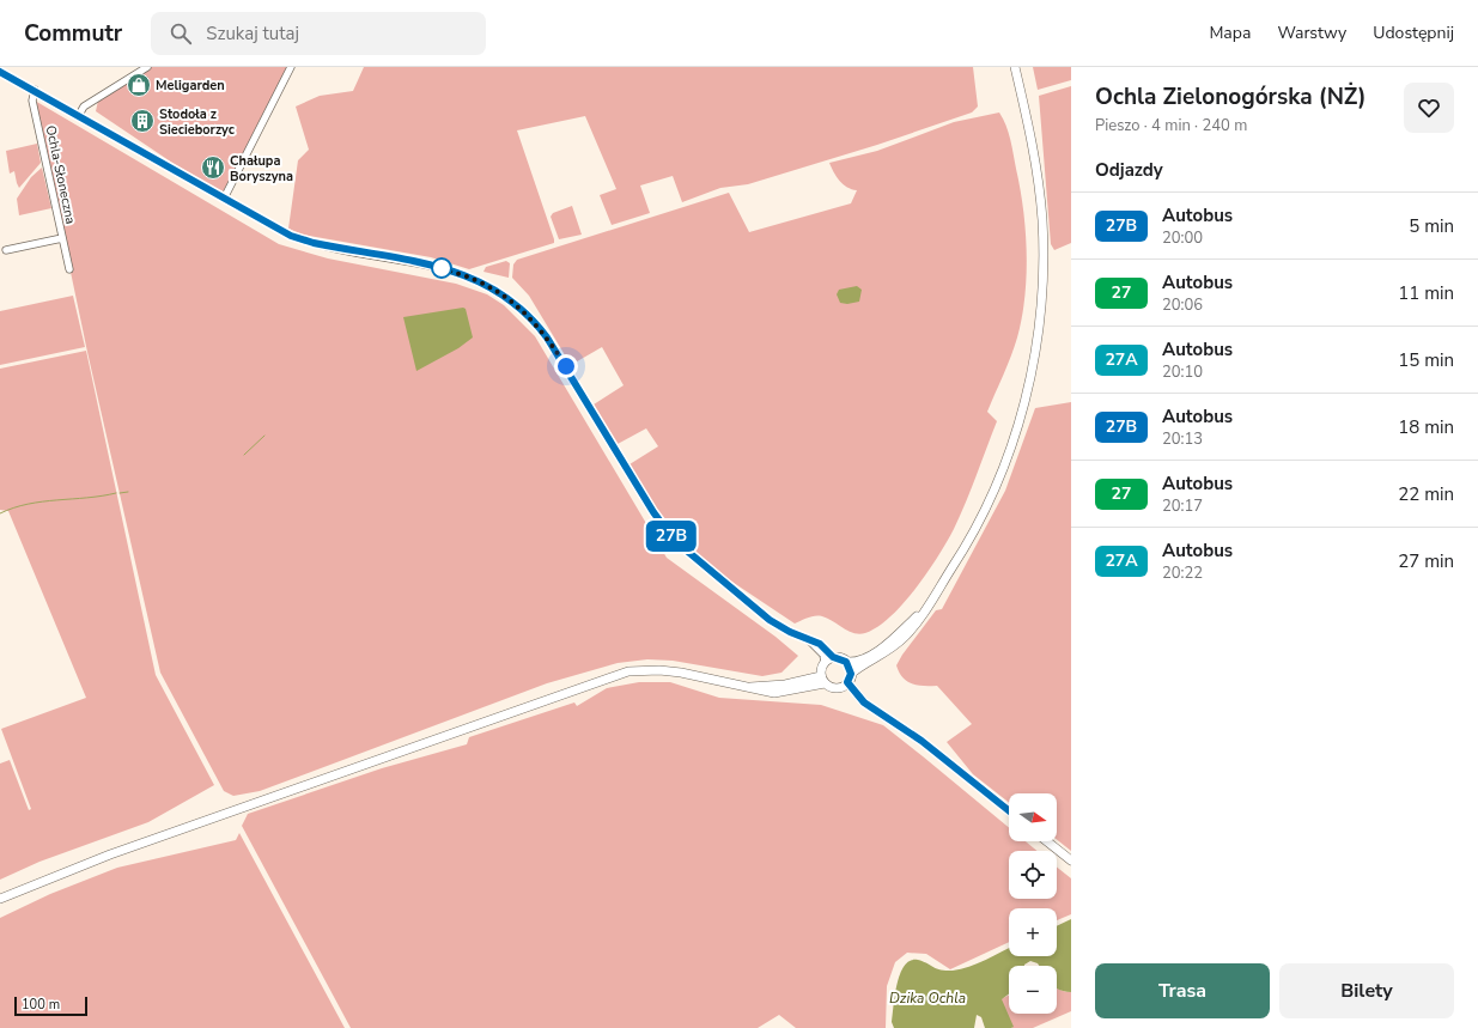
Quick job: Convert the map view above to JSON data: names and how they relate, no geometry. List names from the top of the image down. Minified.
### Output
{"streets":{"street":["Ochla-Słoneczna"]},"water":["Dzika Ochla"],"places":{"shop":["Meligarden"],"building":["Stodoła z Siecieborzyc"],"restaurant":["Chałupa Boryszyna"]},"lines":["bus line 27B"],"scale_bar":"100 m","north":"right","page":{"header":"Commutr","search":"Szukaj tutaj","nav":["Mapa","Warstwy","Udostępnij"],"on_map":"27B","heading":[["Ochla Zielonogórska (NŻ)","Pieszo · 4 min · 240 m"],"Odjazdy"],"list":[{"mark":"27B","name":"Autobus","note":"20:00","value":"5 min"},{"mark":"27","name":"Autobus","note":"20:06","value":"11 min"},{"mark":"27A","name":"Autobus","note":"20:10","value":"15 min"},{"mark":"27B","name":"Autobus","note":"20:13","value":"18 min"},{"mark":"27","name":"Autobus","note":"20:17","value":"22 min"},{"mark":"27A","name":"Autobus","note":"20:22","value":"27 min"}],"map_buttons":["+","−"],"buttons":["Trasa","Bilety"],"scale":"100 m"}}
